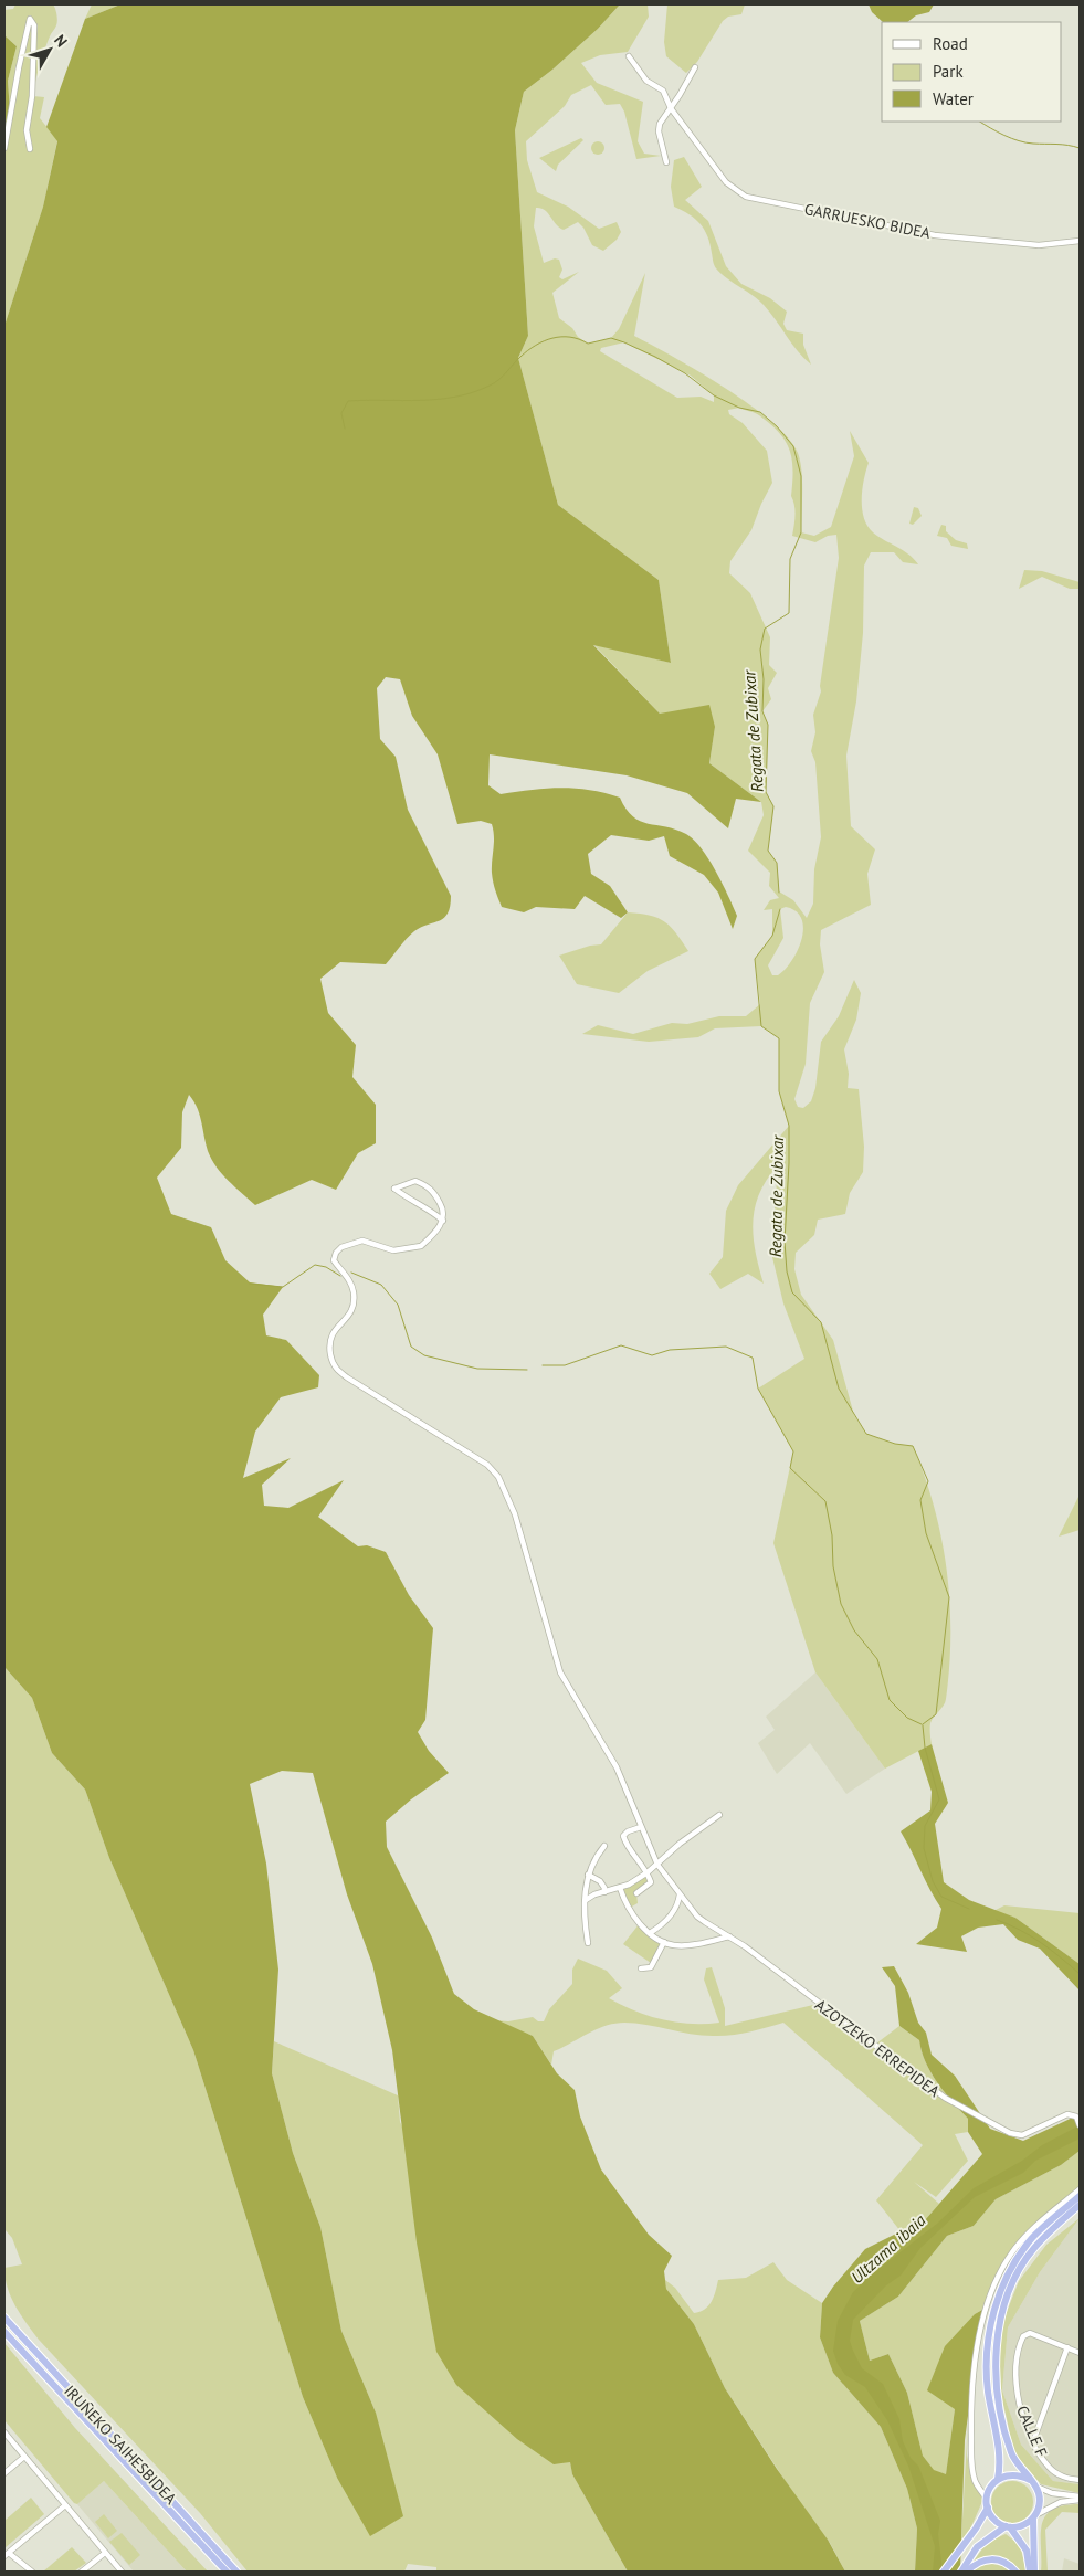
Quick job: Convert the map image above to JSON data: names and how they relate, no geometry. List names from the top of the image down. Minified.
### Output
{"streets":{"highway":["IRUÑEKO SAIHESBIDEA"],"street":["GARRUESKO BIDEA","AZOTZEKO ERREPIDEA","CALLE F"]},"water":["Regata de Zubixar","Ultzama ibaia"],"legend":["Road","Park","Water"],"north":"top right"}
